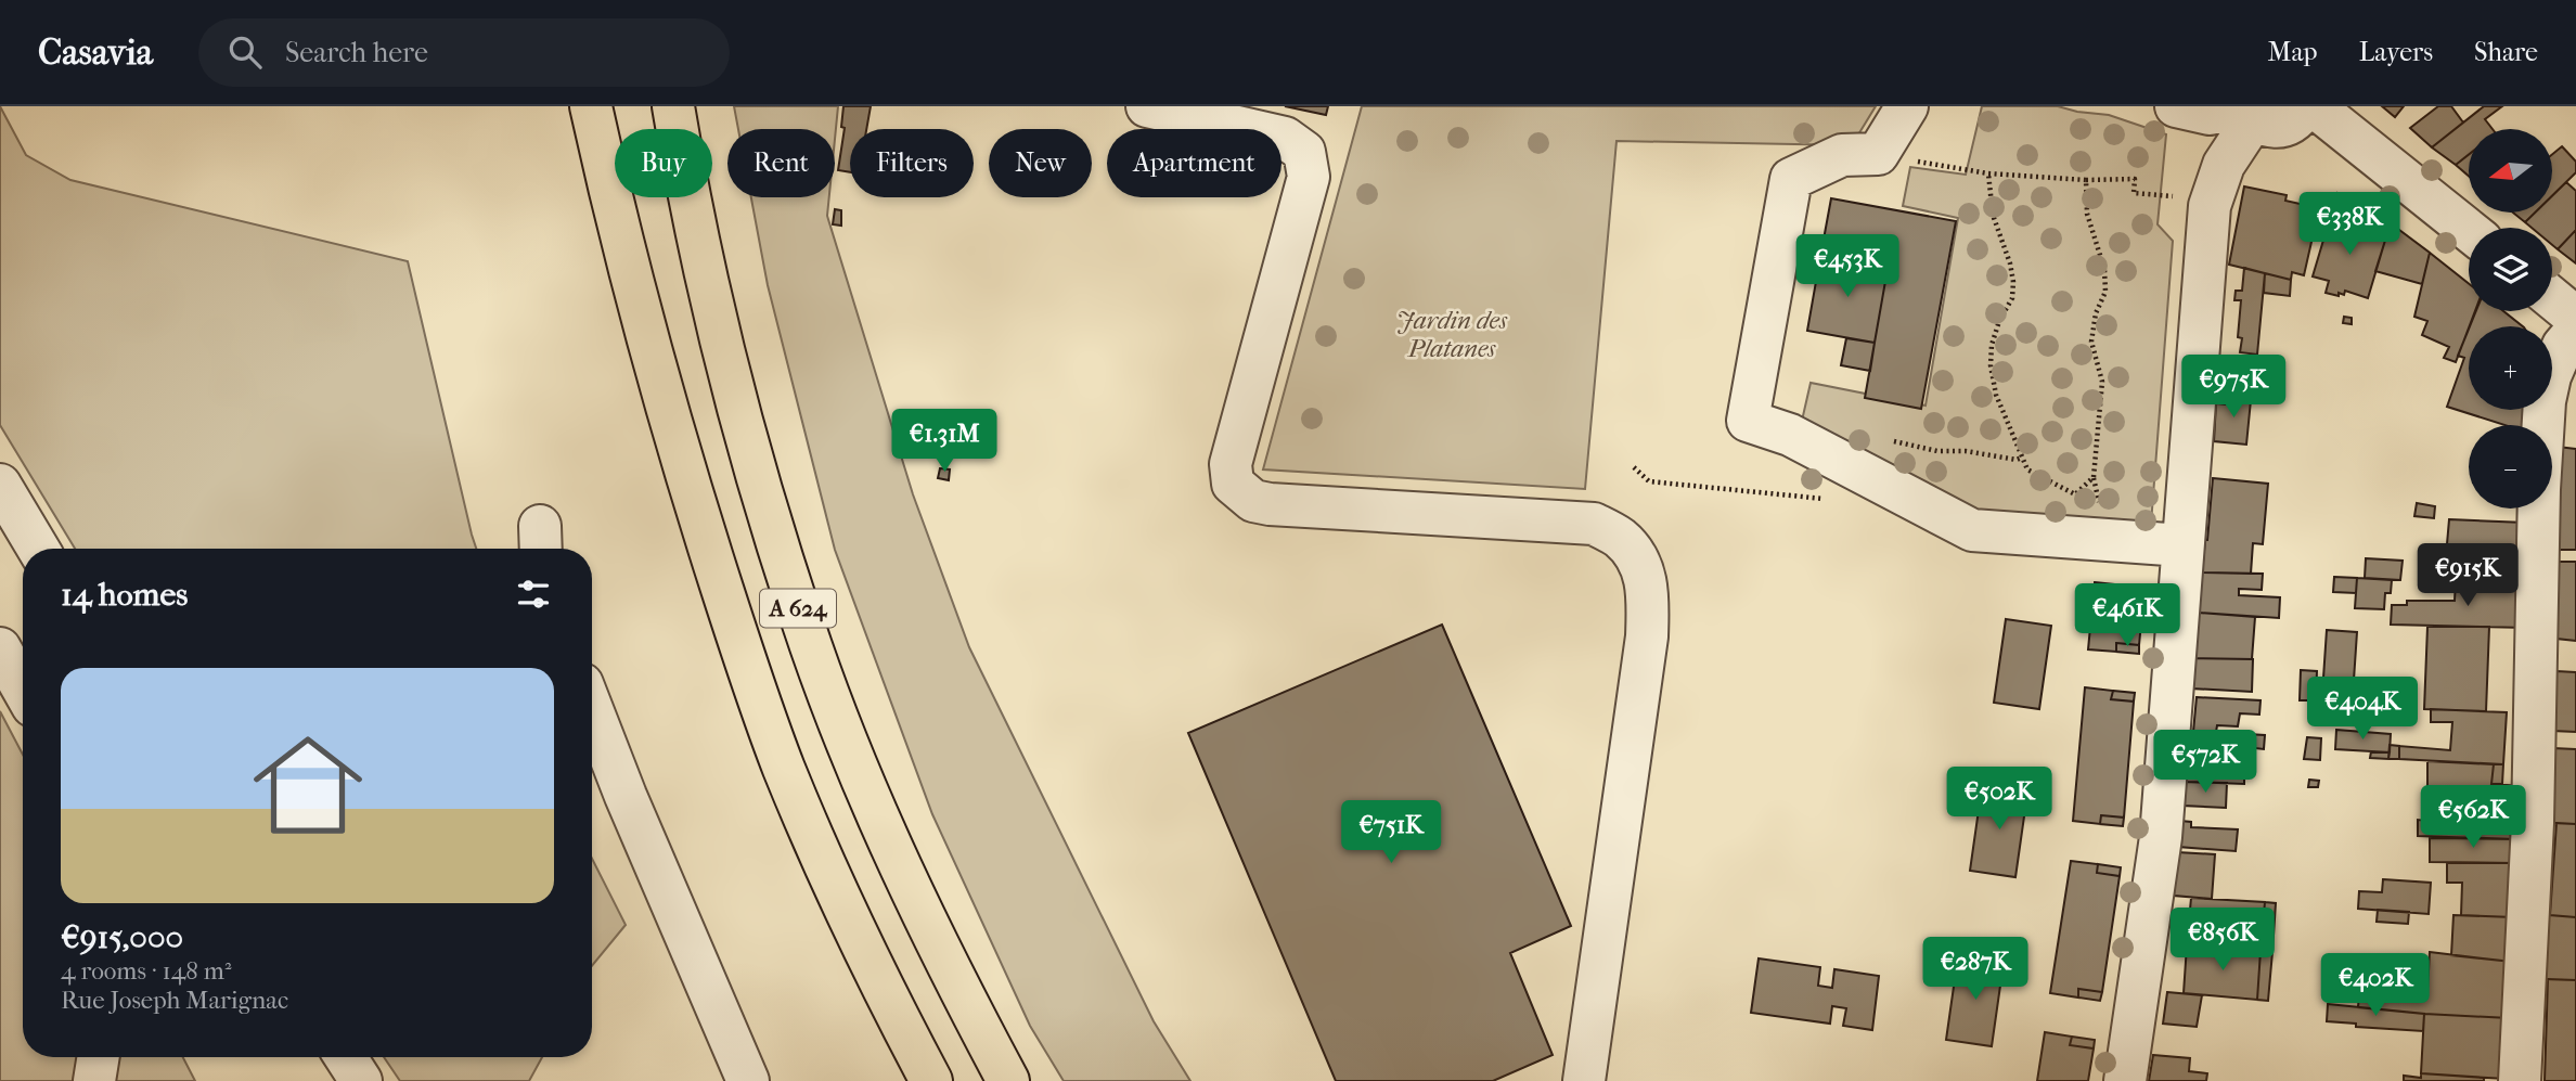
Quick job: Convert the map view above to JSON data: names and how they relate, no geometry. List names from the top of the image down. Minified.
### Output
{"streets":{"highway":["A 624"]},"parks":["Jardin des Platanes"],"north":"left","page":{"header":"Casavia","search":"Search here","nav":["Map","Layers","Share"],"map_buttons":["+","−"],"chip":["Buy","Rent","Filters","New","Apartment"],"price":["€338K","€453K","€975K","€1.31M","€915K","€461K","€404K","€572K","€502K","€562K","€751K","€856K","€287K","€402K"],"heading":"14 homes","list":[{"name":"€915,000","note":"4 rooms · 148 m² · Rue Joseph Marignac"}]}}
